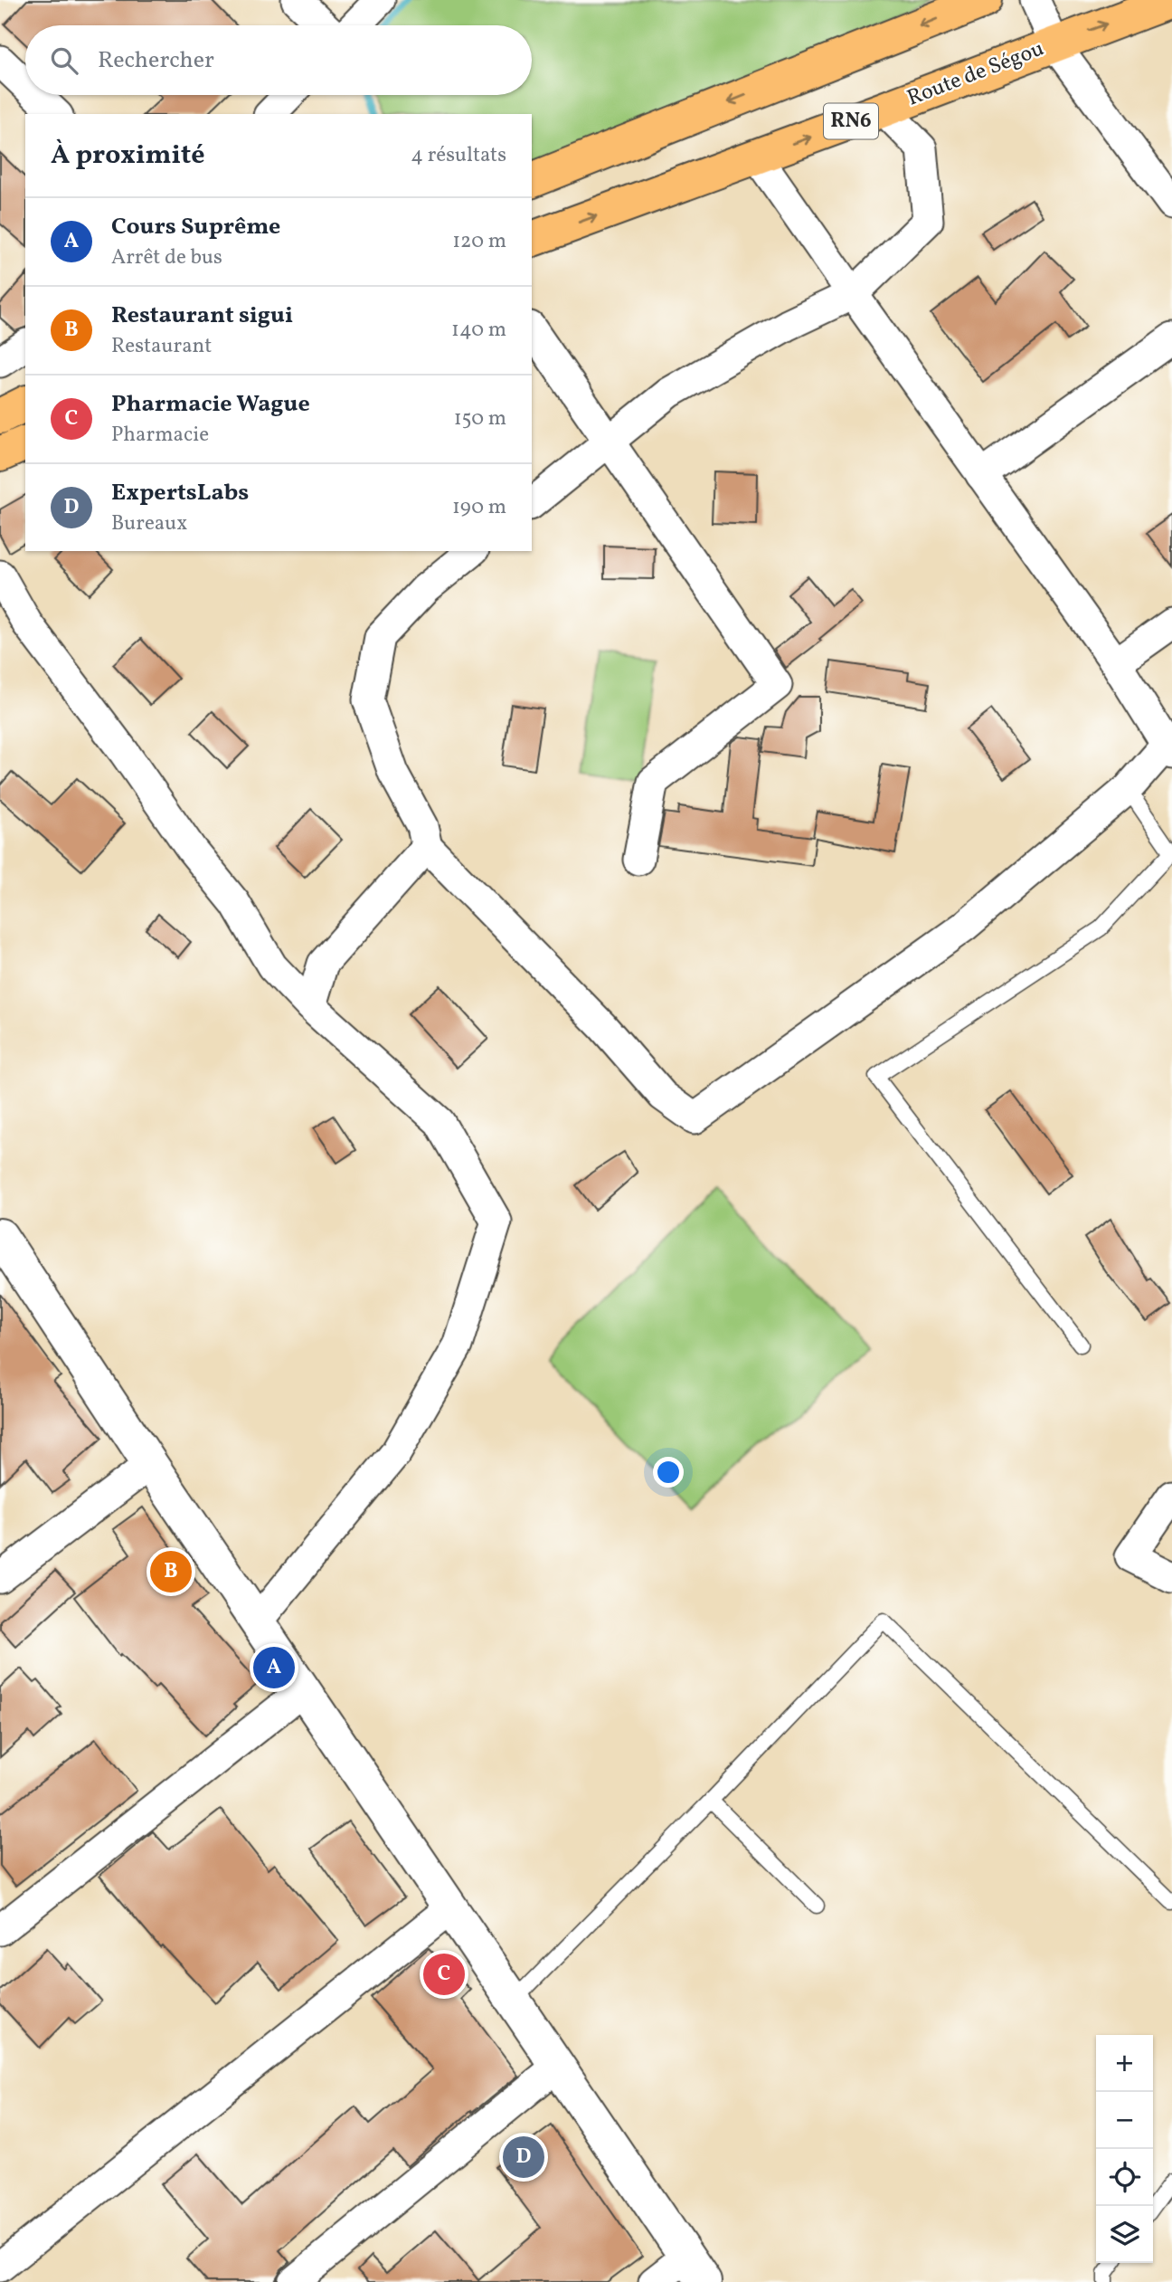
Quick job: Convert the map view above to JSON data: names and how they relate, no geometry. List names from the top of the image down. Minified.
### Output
{"streets":{"highway":["Route de Ségou","RN6"]},"page":{"search":"Rechercher","heading":["À proximité","4 résultats"],"list":[{"mark":"A","name":"Cours Suprême","note":"Arrêt de bus","value":"120 m"},{"mark":"B","name":"Restaurant sigui","note":"Restaurant","value":"140 m"},{"mark":"C","name":"Pharmacie Wague","note":"Pharmacie","value":"150 m"},{"mark":"D","name":"ExpertsLabs","note":"Bureaux","value":"190 m"}],"pins":["B","A","C","D"],"map_buttons":["+","−"]}}
